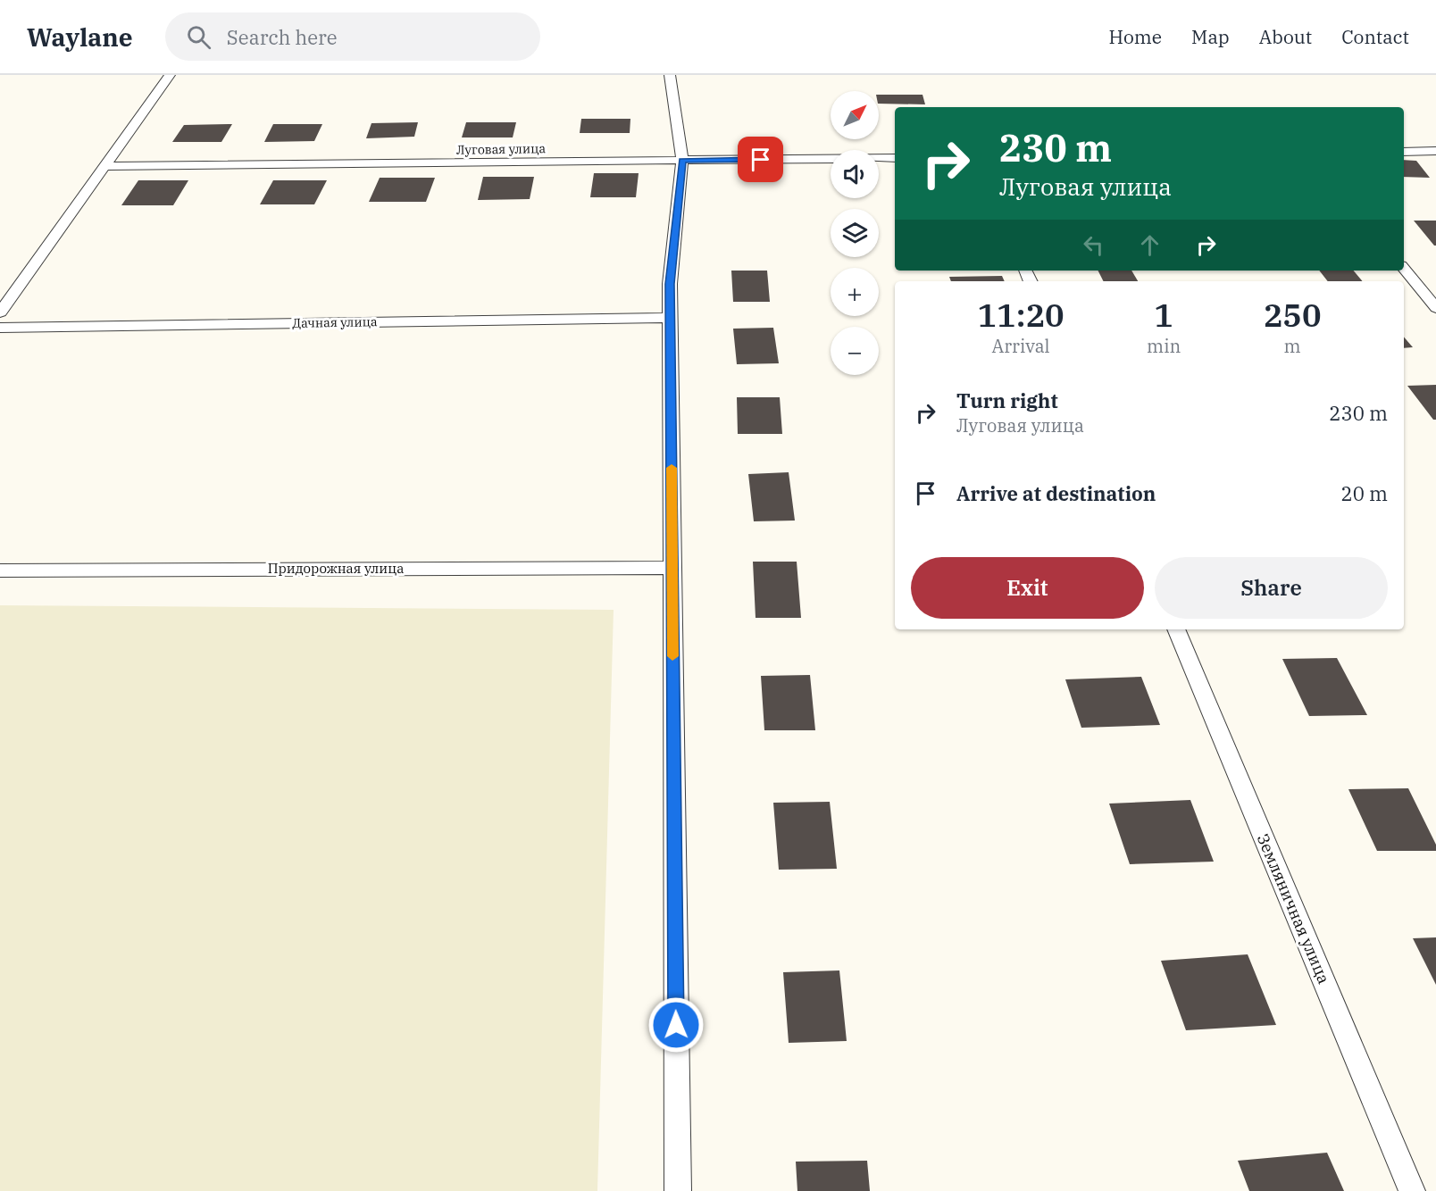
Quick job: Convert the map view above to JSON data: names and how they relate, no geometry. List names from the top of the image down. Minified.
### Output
{"streets":{"lane":["Луговая улица","Дачная улица","Придорожная улица","Земляничная улица"]},"north":"top right","page":{"header":"Waylane","search":"Search here","nav":["Home","Map","About","Contact"],"map_buttons":["+","−"],"turn":["230 m","Луговая улица"],"eta":["11:20","Arrival","1","min","250","m"],"list":[{"name":"Turn right","note":"Луговая улица","value":"230 m"},{"name":"Arrive at destination","value":"20 m"}],"buttons":["Exit","Share"]}}
